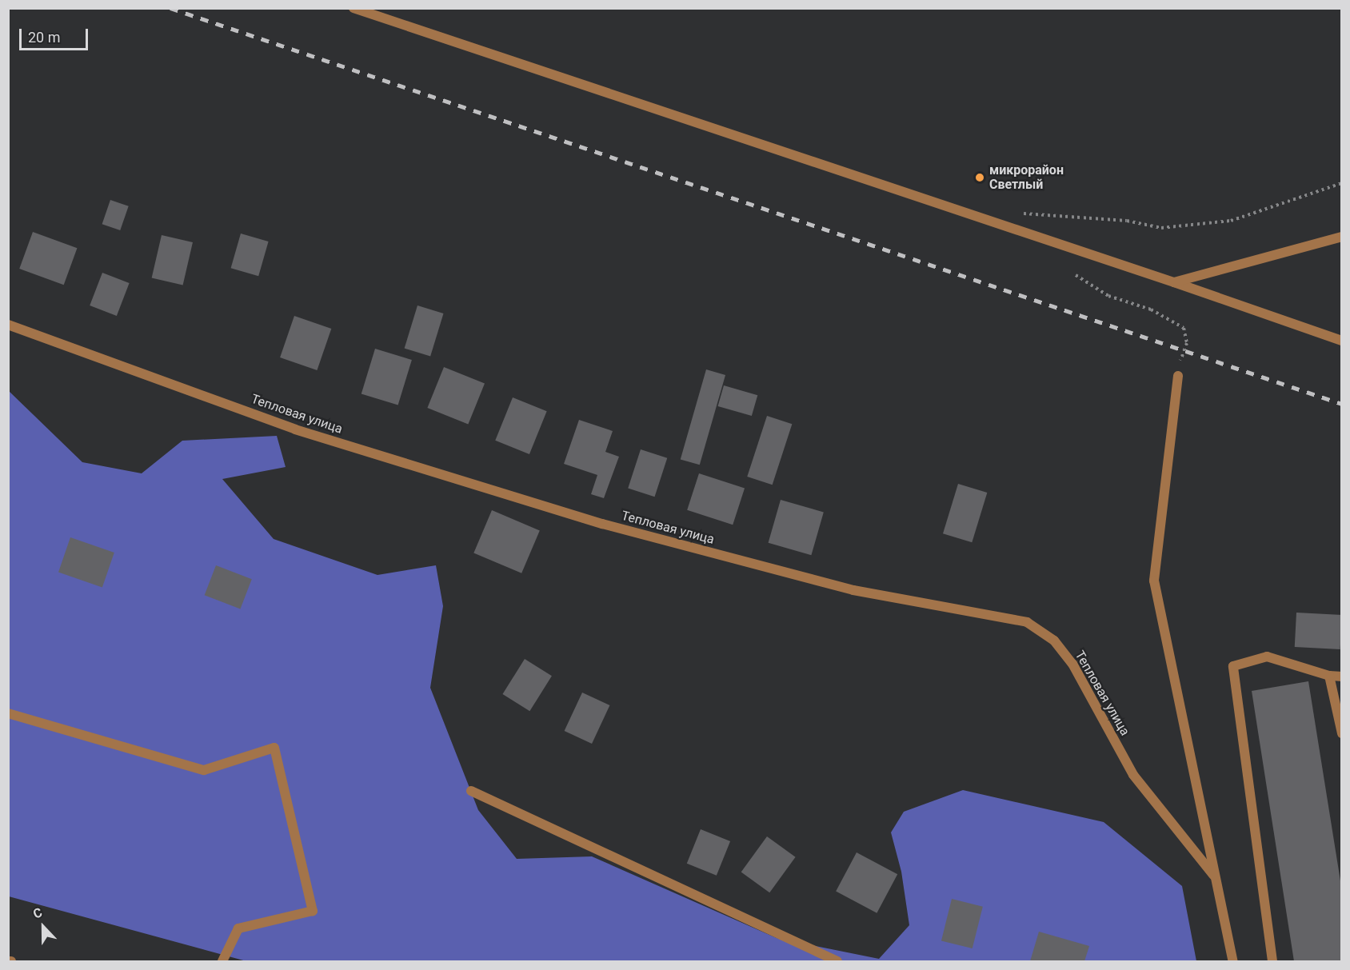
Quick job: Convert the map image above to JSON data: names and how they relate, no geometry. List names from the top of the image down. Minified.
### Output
{"streets":{"street":["Тепловая улица"]},"places":["микрорайон Светлый"],"scale_bar":"20 m","north":"top"}
